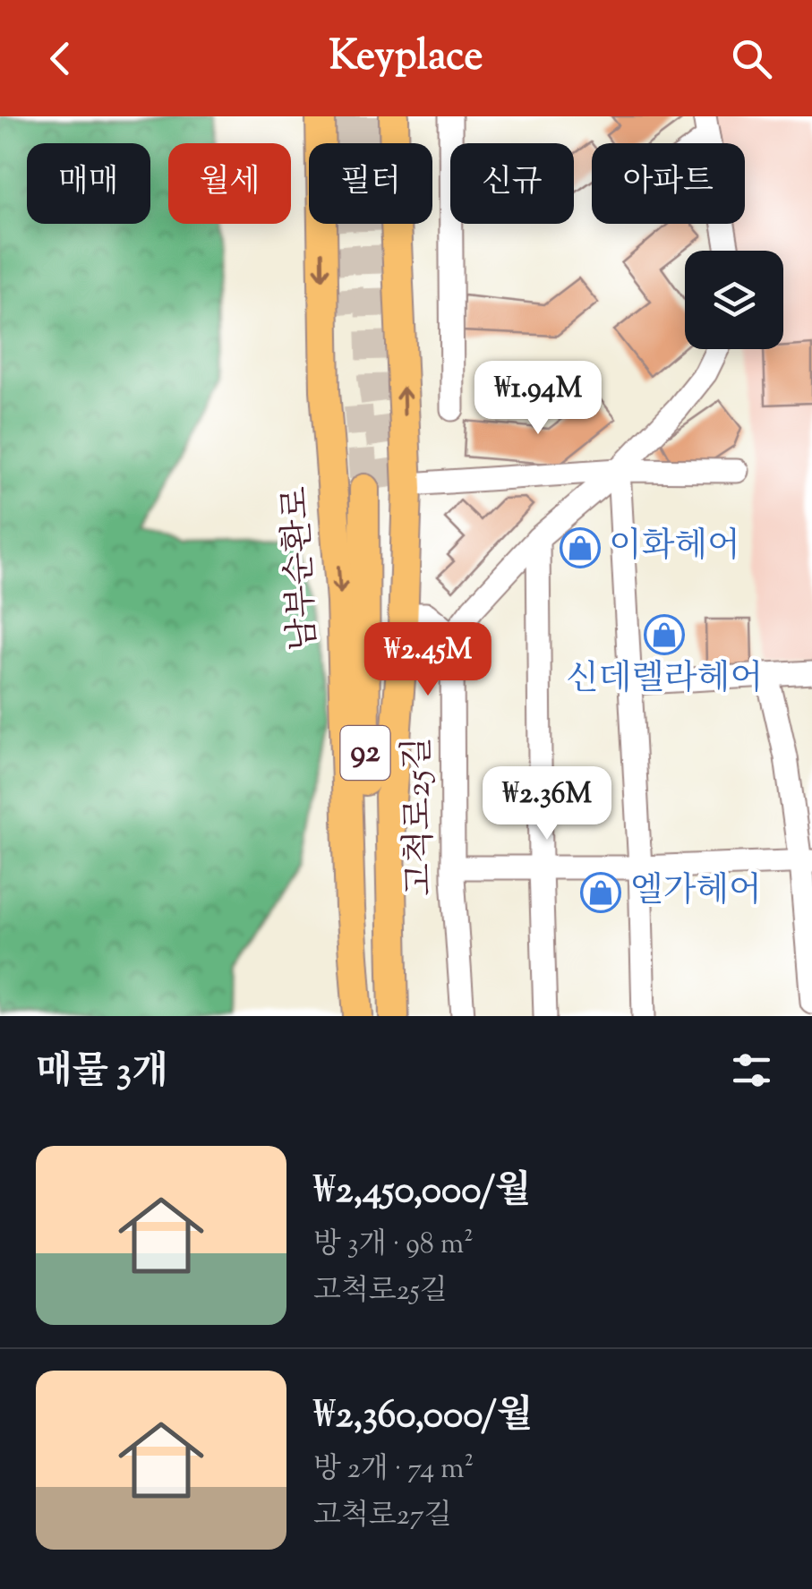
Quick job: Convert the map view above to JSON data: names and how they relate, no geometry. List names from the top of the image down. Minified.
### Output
{"streets":{"main road":["남부순환로","92"],"street":["고척로25길"]},"places":{"shop":["이화헤어","신데렐라헤어","엘가헤어"]},"page":{"header":"Keyplace","chip":["매매","월세","필터","신규","아파트"],"price":["₩1.94M","₩2.45M","₩2.36M"],"heading":"매물 3개","list":[{"name":"₩2,450,000/월","note":"방 3개 · 98 m² · 고척로25길"},{"name":"₩2,360,000/월","note":"방 2개 · 74 m² · 고척로27길"}]}}
